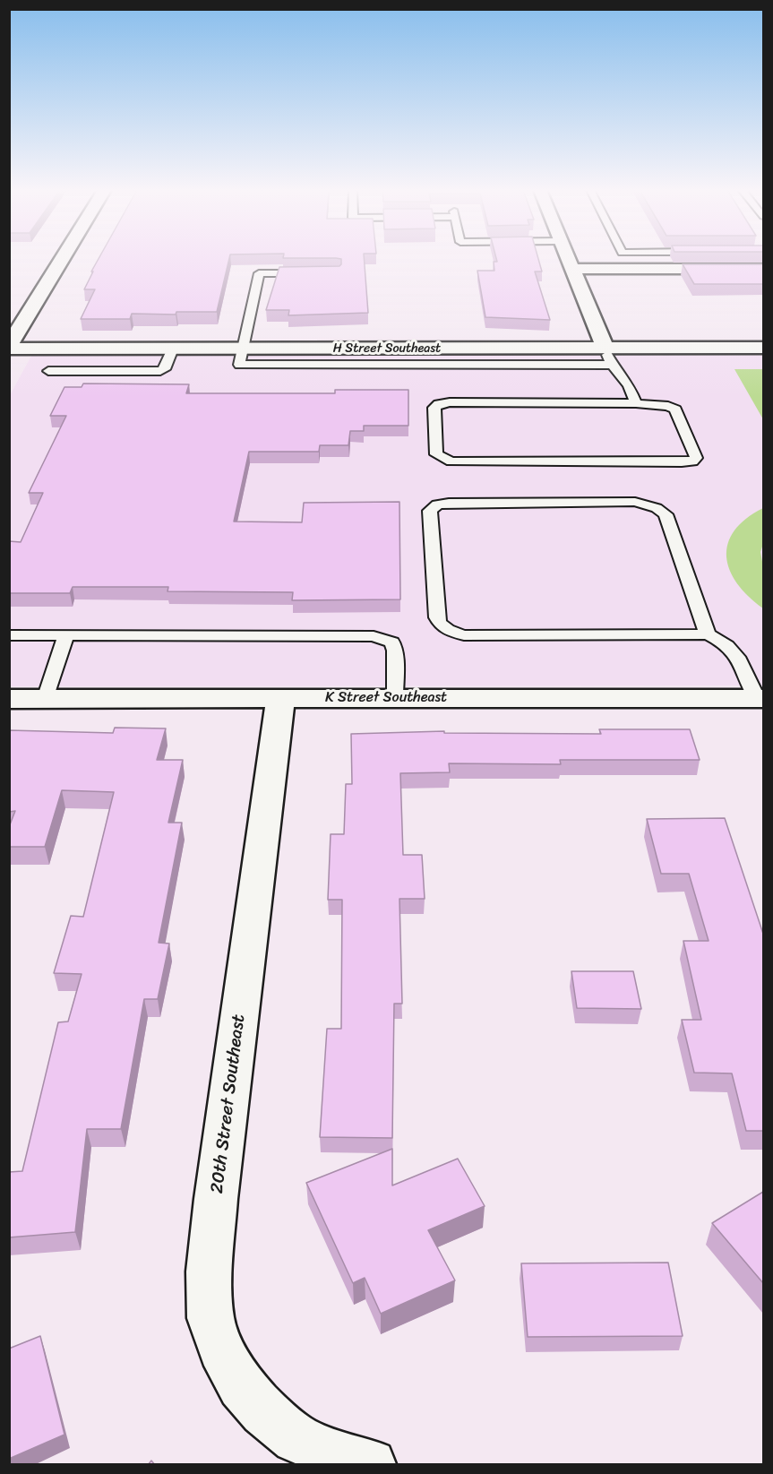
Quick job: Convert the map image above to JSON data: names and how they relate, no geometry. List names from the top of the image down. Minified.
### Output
{"streets":{"street":["H Street Southeast","K Street Southeast","20th Street Southeast"]},"crossings":[["K Street Southeast","20th Street Southeast"]]}
